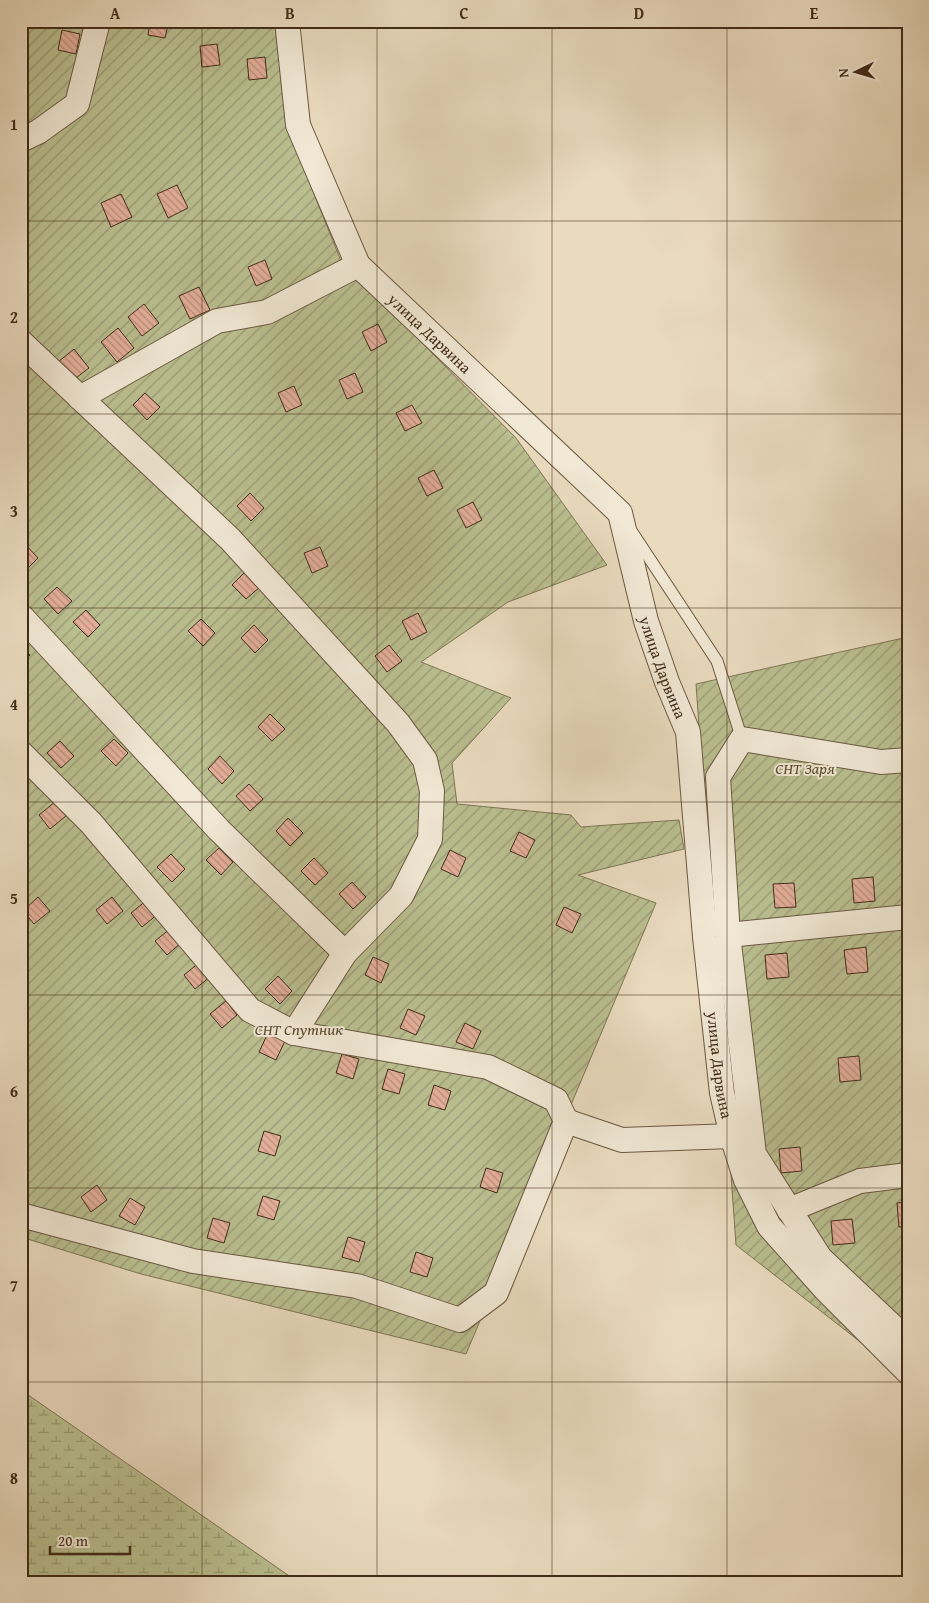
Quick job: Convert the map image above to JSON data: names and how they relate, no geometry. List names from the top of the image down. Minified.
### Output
{"streets":{"street":["улица Дарвина"]},"parks":["СНТ Заря","СНТ Спутник"],"scale_bar":"20 m","north":"left","grid":{"columns":["A","B","C","D","E"],"rows":["1","2","3","4","5","6","7","8"]}}
